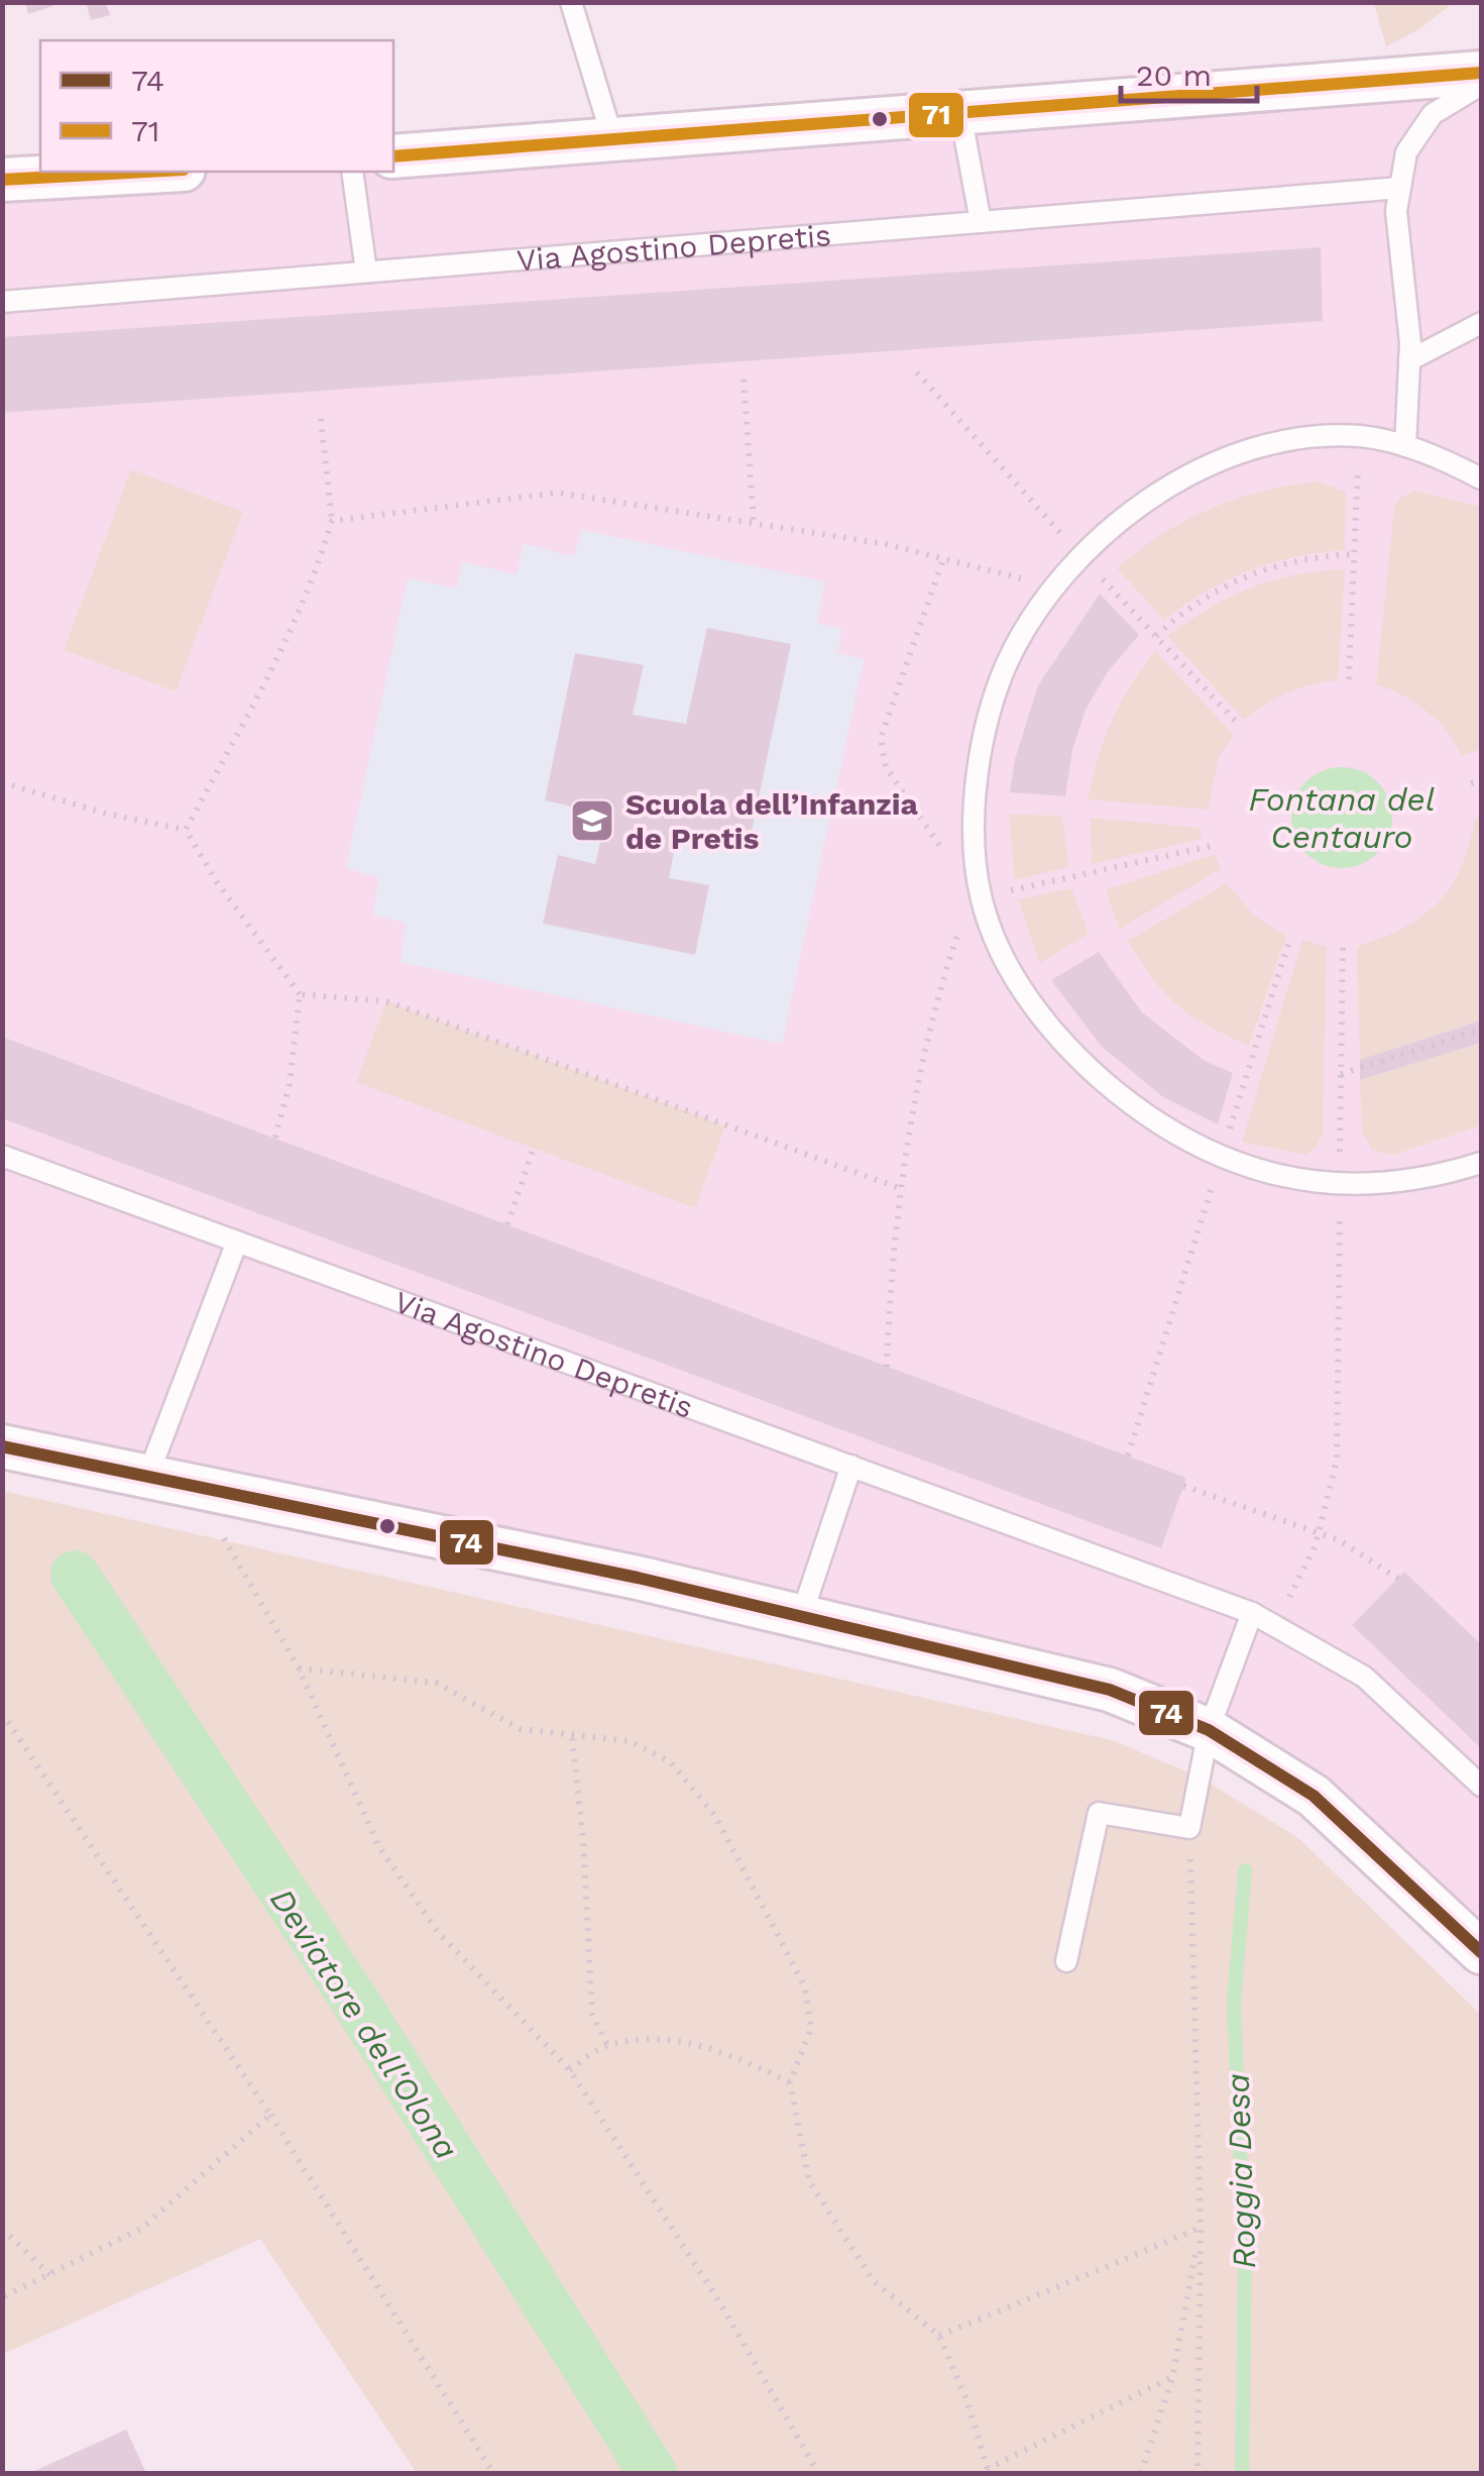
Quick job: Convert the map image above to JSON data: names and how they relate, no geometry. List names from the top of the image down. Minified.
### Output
{"streets":{"lane":["Via Agostino Depretis"]},"water":["Fontana del Centauro","Deviatore dell'Olona","Roggia Desa"],"places":{"school or university":["Scuola dell’Infanzia de Pretis"]},"lines":["transit line 71","transit line 74"],"legend":["74","71"],"scale_bar":"20 m"}
